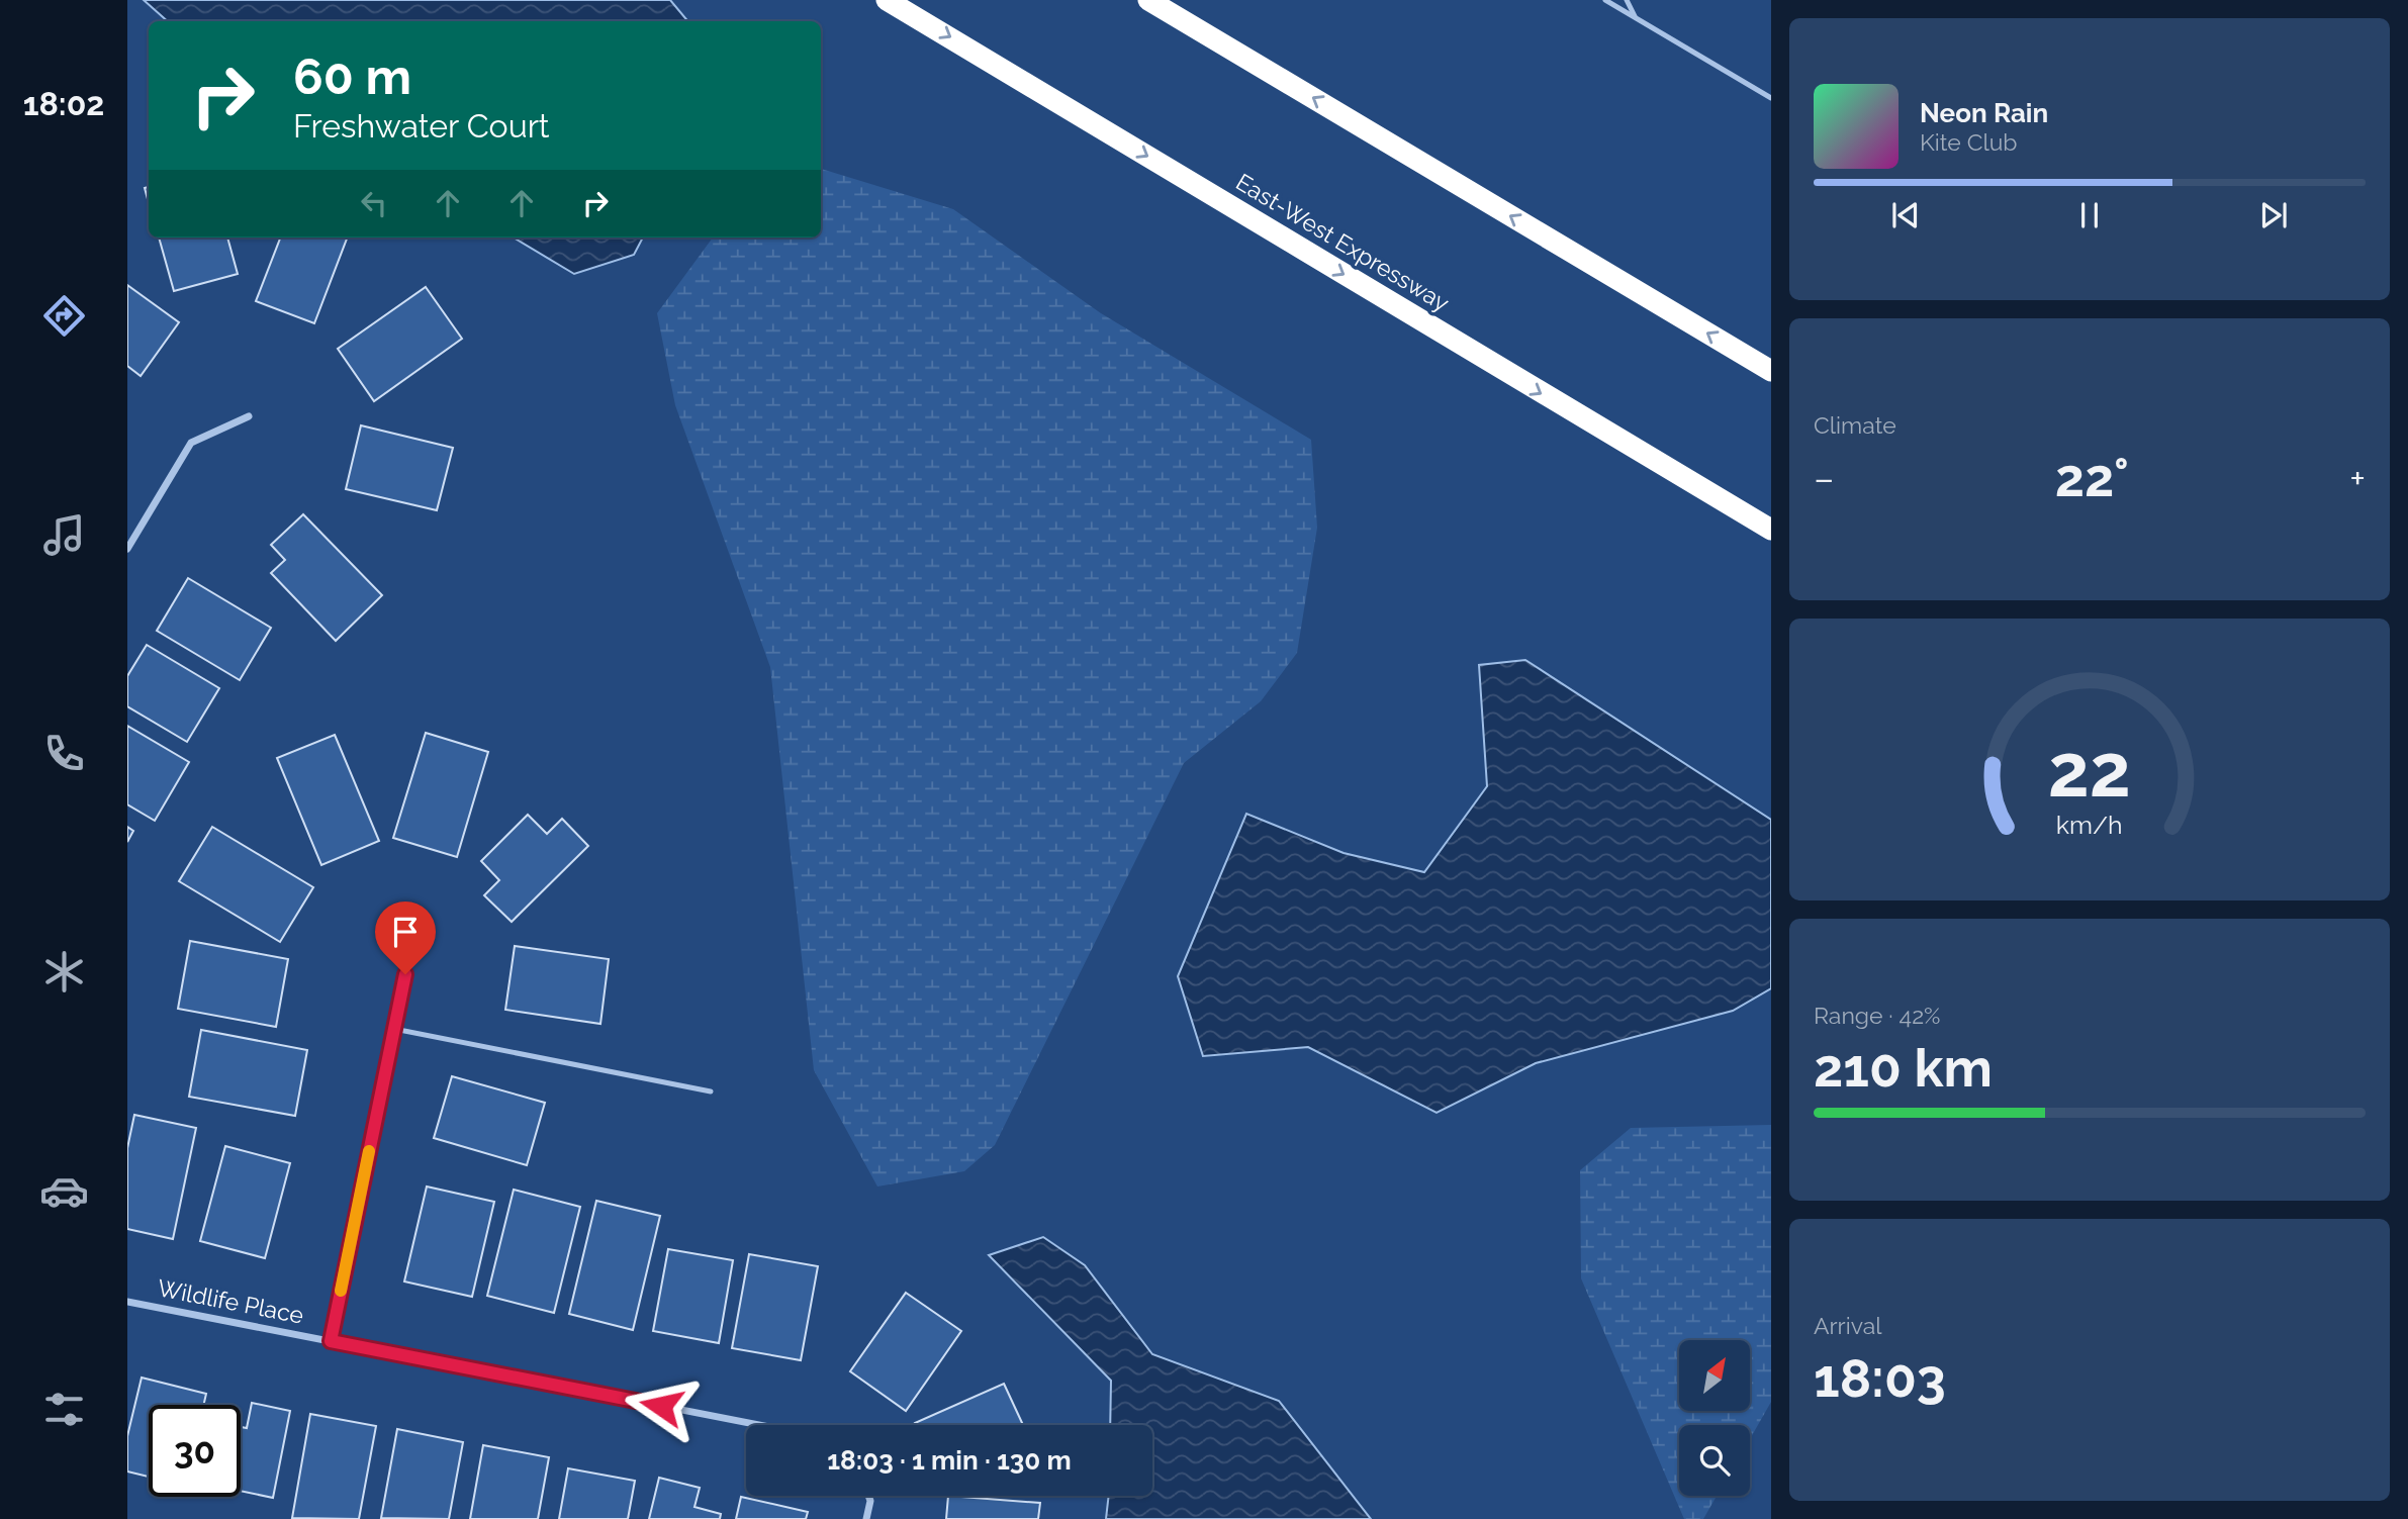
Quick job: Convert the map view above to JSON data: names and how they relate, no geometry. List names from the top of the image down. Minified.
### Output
{"streets":{"highway":["East-West Expressway"],"street":["Wildlife Place"]},"north":"top right","page":{"tabs":"18:02","turn":["60 m","Freshwater Court"],"song":["Neon Rain","Kite Club"],"tile":["Climate",["Range · 42%","210 km"],["Arrival","18:03"]],"heat":["−","22°","+"],"limit":"30","trip":"18:03 · 1 min · 130 m","gauge":["22","km/h"]}}
